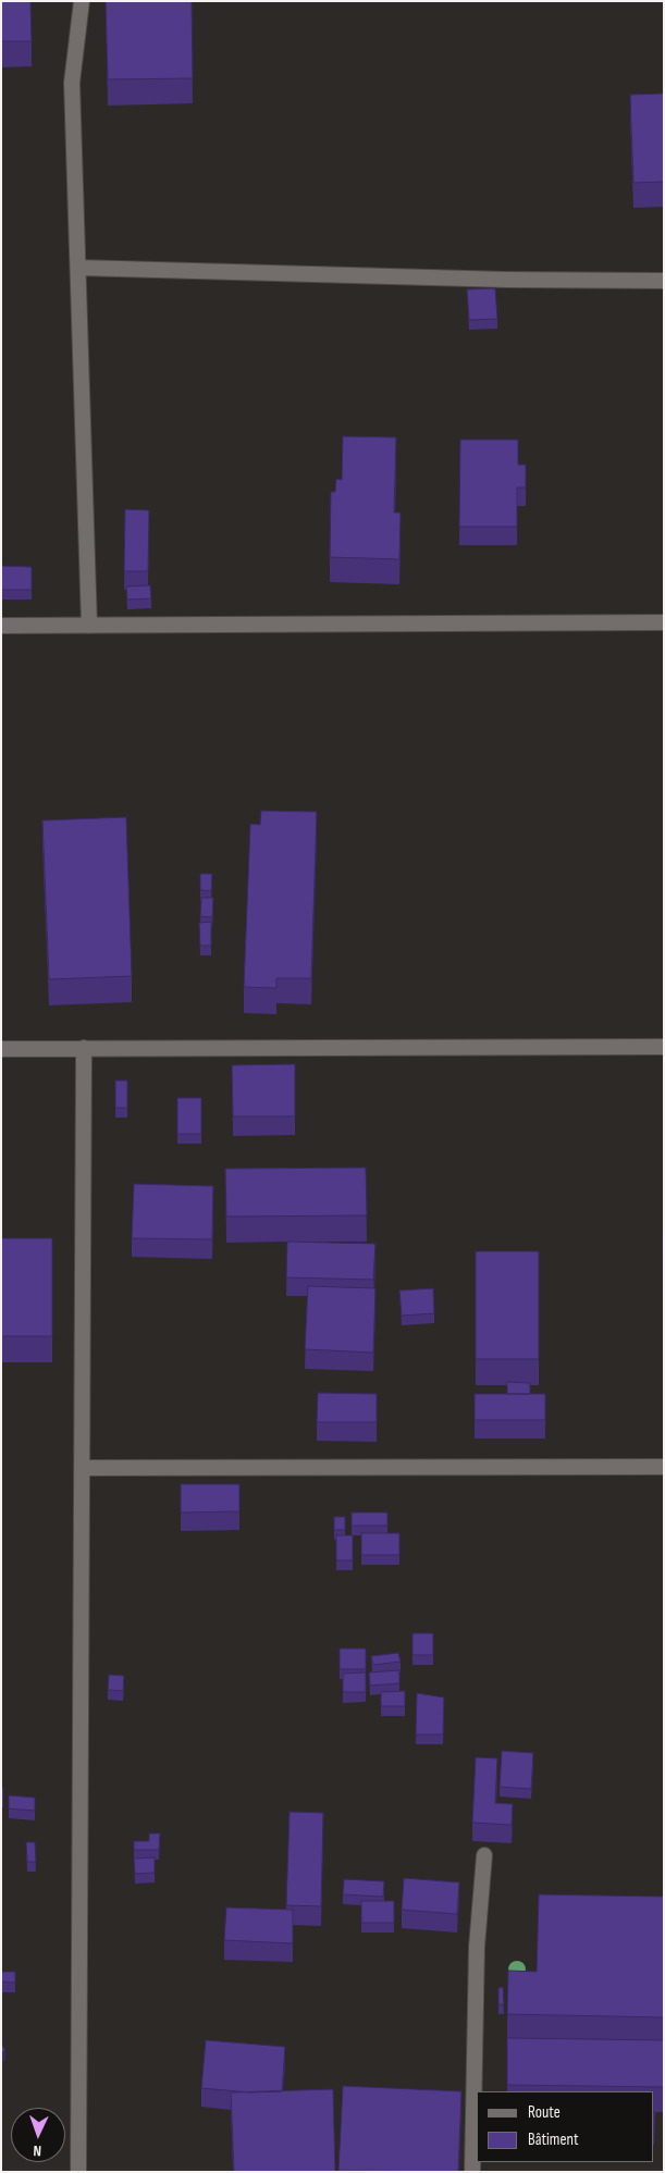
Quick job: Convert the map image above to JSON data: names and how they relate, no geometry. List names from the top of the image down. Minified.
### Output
{"legend":["Route","Bâtiment"],"north":"bottom"}
